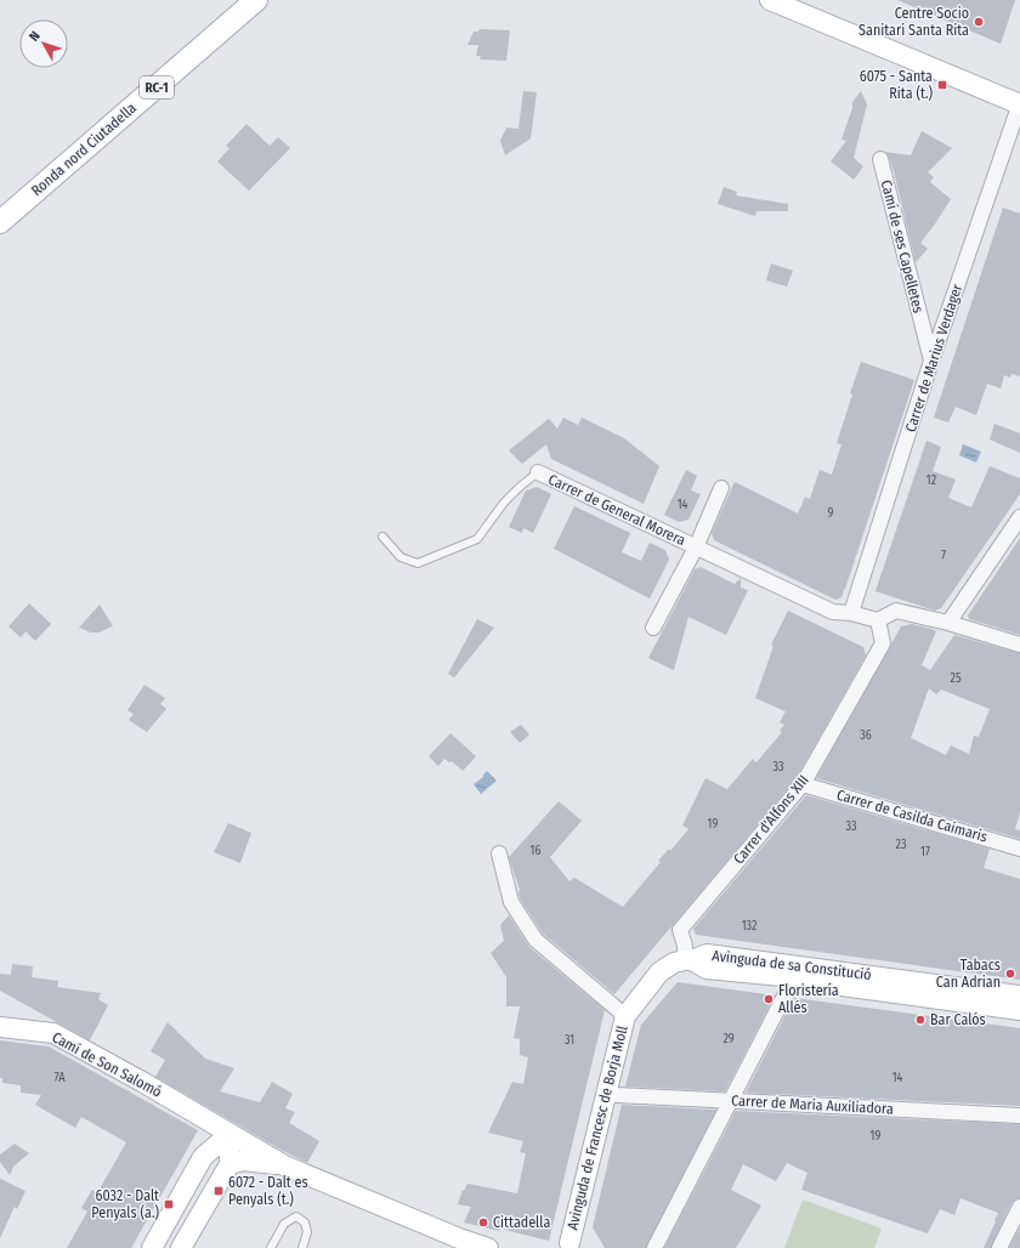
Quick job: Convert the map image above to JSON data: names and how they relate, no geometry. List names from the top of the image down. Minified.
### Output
{"streets":{"main road":["RC-1","Ronda nord Ciutadella"],"street":["Camí de ses Capelletes","Carrer de Marius Verdager","Carrer de General Morera","Carrer de Casilda Caimaris","Carrer d'Alfons XIII","Avinguda de sa Constitució","Camí de Son Salomó","Carrer de Maria Auxiliadora","Avinguda de Francesc de Borja Moll"]},"crossings":[["Camí de ses Capelletes","Carrer de Marius Verdager"],["Carrer de Marius Verdager","Carrer de General Morera"],["Carrer de General Morera","Carrer d'Alfons XIII"],["Carrer de Casilda Caimaris","Carrer d'Alfons XIII"],["Carrer d'Alfons XIII","Avinguda de sa Constitució"],["Carrer d'Alfons XIII","Avinguda de Francesc de Borja Moll"],["Avinguda de sa Constitució","Avinguda de Francesc de Borja Moll"],["Carrer de Maria Auxiliadora","Avinguda de Francesc de Borja Moll"]],"places":{"other":["Centre Socio Sanitari Santa Rita","Tabacs Can Adrian","Floristería Allés","Bar Calós","Cittadella"],"transit":["6075 - Santa Rita (t.)","6072 - Dalt es Penyals (t.)","6032 - Dalt Penyals (a.)"]},"house_numbers":["12","14","9","7","25","36","33","19","33","23","16","17","132","29","31","7A","14","19"],"north":"top left"}
